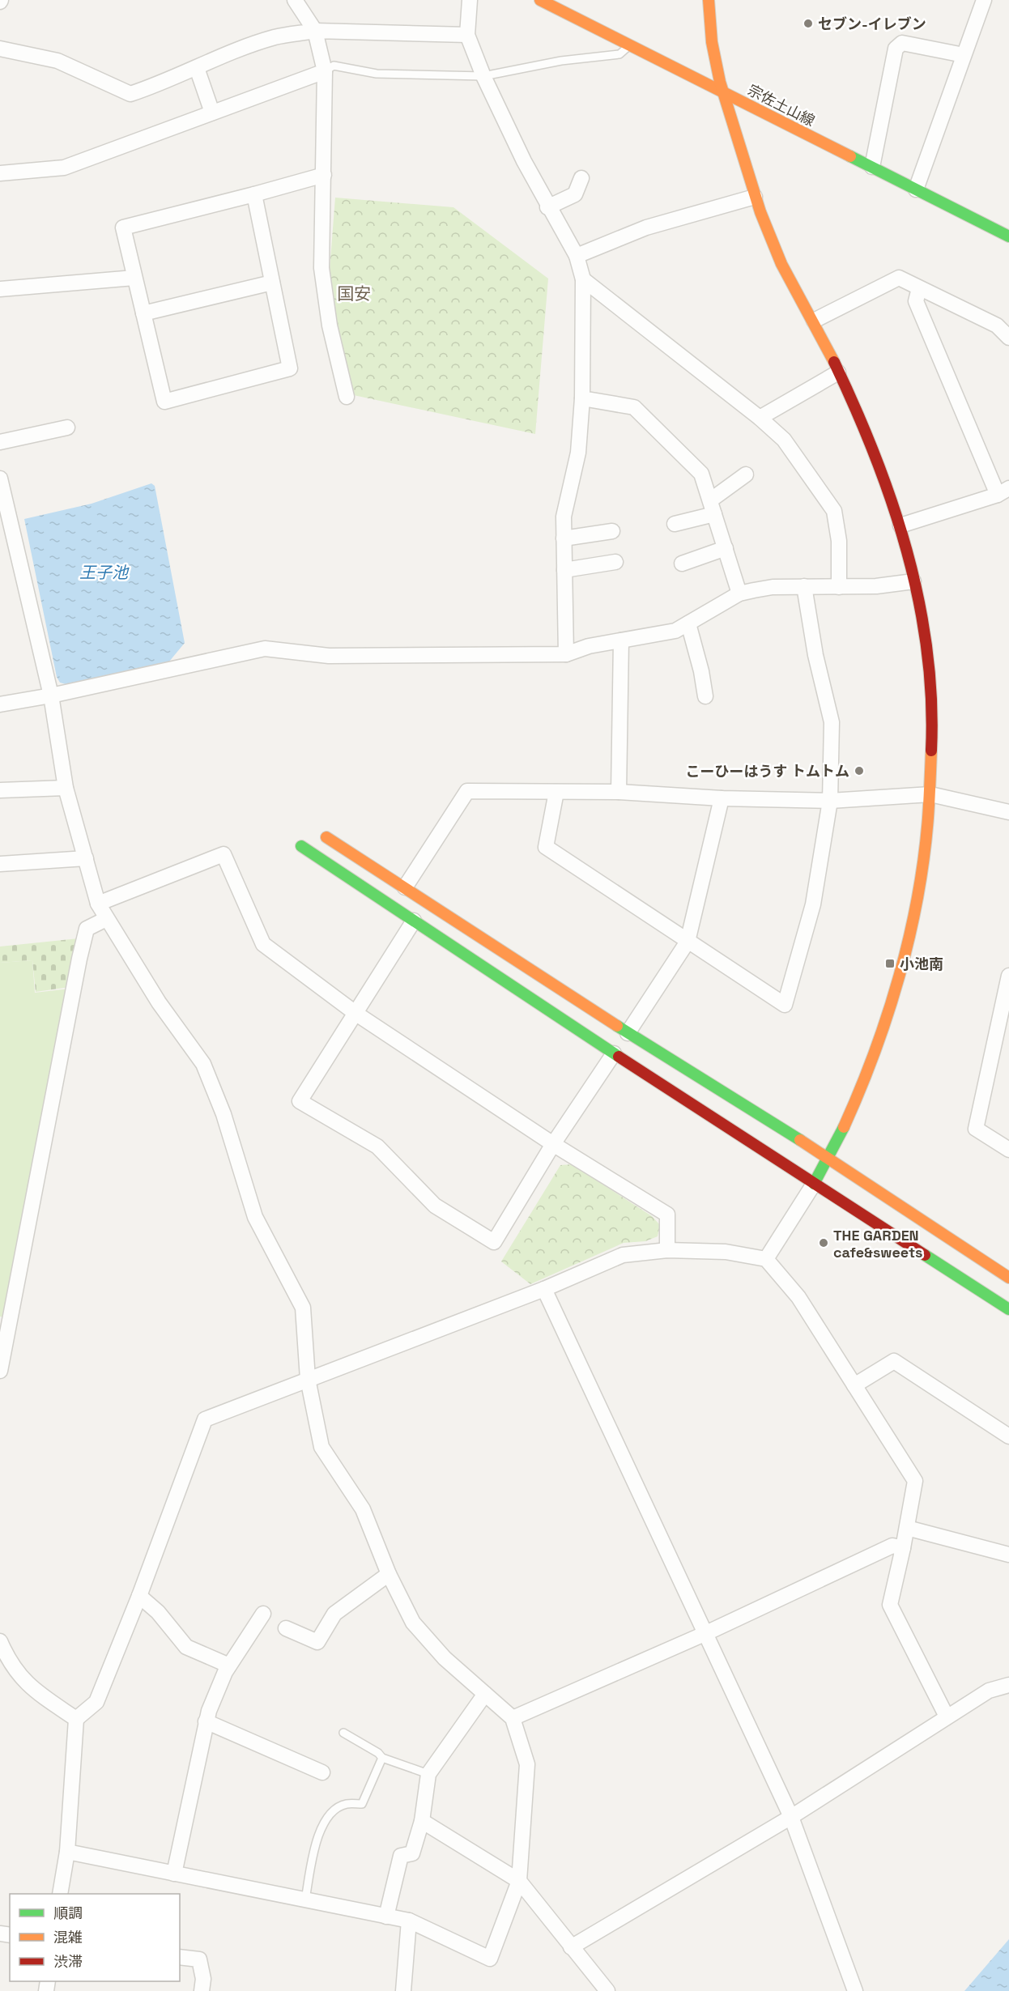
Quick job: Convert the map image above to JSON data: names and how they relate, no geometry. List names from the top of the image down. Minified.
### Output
{"streets":{"street":["宗佐土山線"]},"districts":["国安"],"water":["王子池"],"places":{"other":["セブン-イレブン","こーひーはうす トムトム","THE GARDEN cafe&sweets"],"transit":["小池南"]},"legend":["順調","混雑","渋滞"]}
